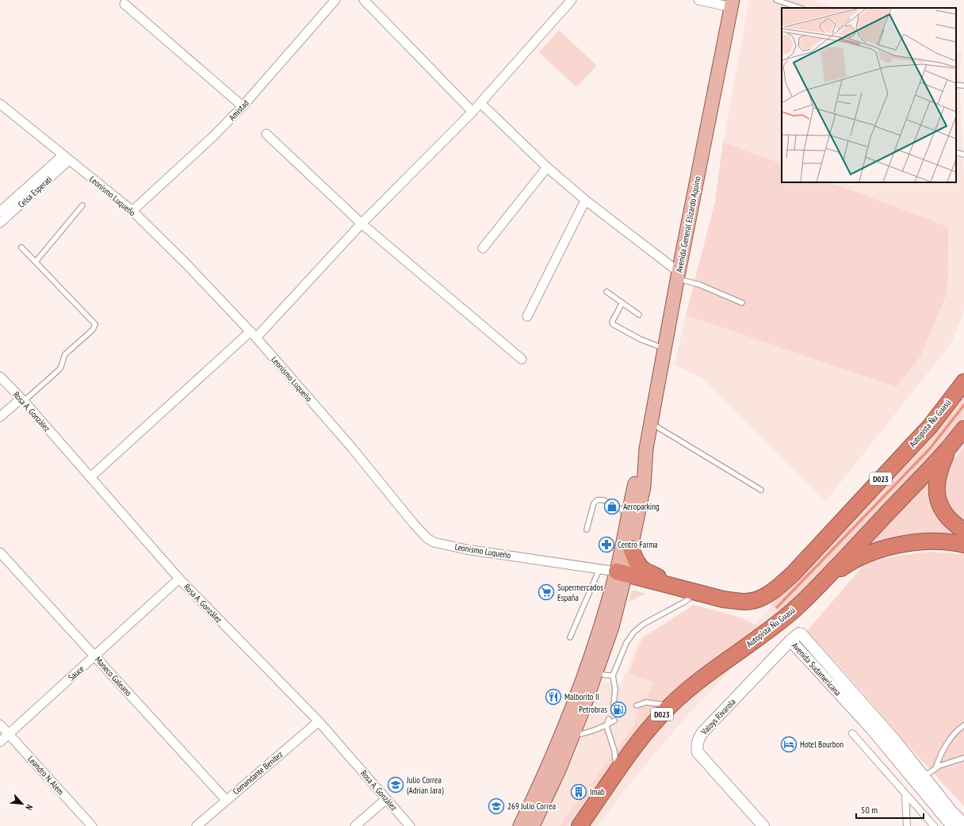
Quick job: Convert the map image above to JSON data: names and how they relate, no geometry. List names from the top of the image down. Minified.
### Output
{"streets":{"highway":["Autopista Ñu Guasú","D023"],"main road":["Avenida General Elizardo Aquino"],"street":["Amistad","Celsa Esperati","Leonismo Luqueño","Rosa A. González","Avenida Sudamericana","Sauce","Maneco Galeano","Valoys Rivarola","Comandante Benitez","Leandro N. Alem"]},"crossings":[["Amistad","Leonismo Luqueño"],["Celsa Esperati","Leonismo Luqueño"],["Leonismo Luqueño","Avenida General Elizardo Aquino"],["Leonismo Luqueño","D023"],["Avenida General Elizardo Aquino","D023"],["Rosa A. González","Sauce"],["Rosa A. González","Comandante Benitez"],["Autopista Ñu Guasú","D023"],["Avenida Sudamericana","Valoys Rivarola"],["Sauce","Maneco Galeano"],["Sauce","Leandro N. Alem"],["Maneco Galeano","Comandante Benitez"]],"places":{"shop":["Aeroparking"],"pharmacy":["Centro Farma"],"supermarket":["Supermercados España"],"restaurant":["Malborito II"],"fuel station":["Petrobras"],"hotel":["Hotel Bourbon"],"school or university":["Julio Correa (Adrian Jara)","269 Julio Correa"],"building":["Imab"]},"scale_bar":"50 m","north":"bottom right"}
